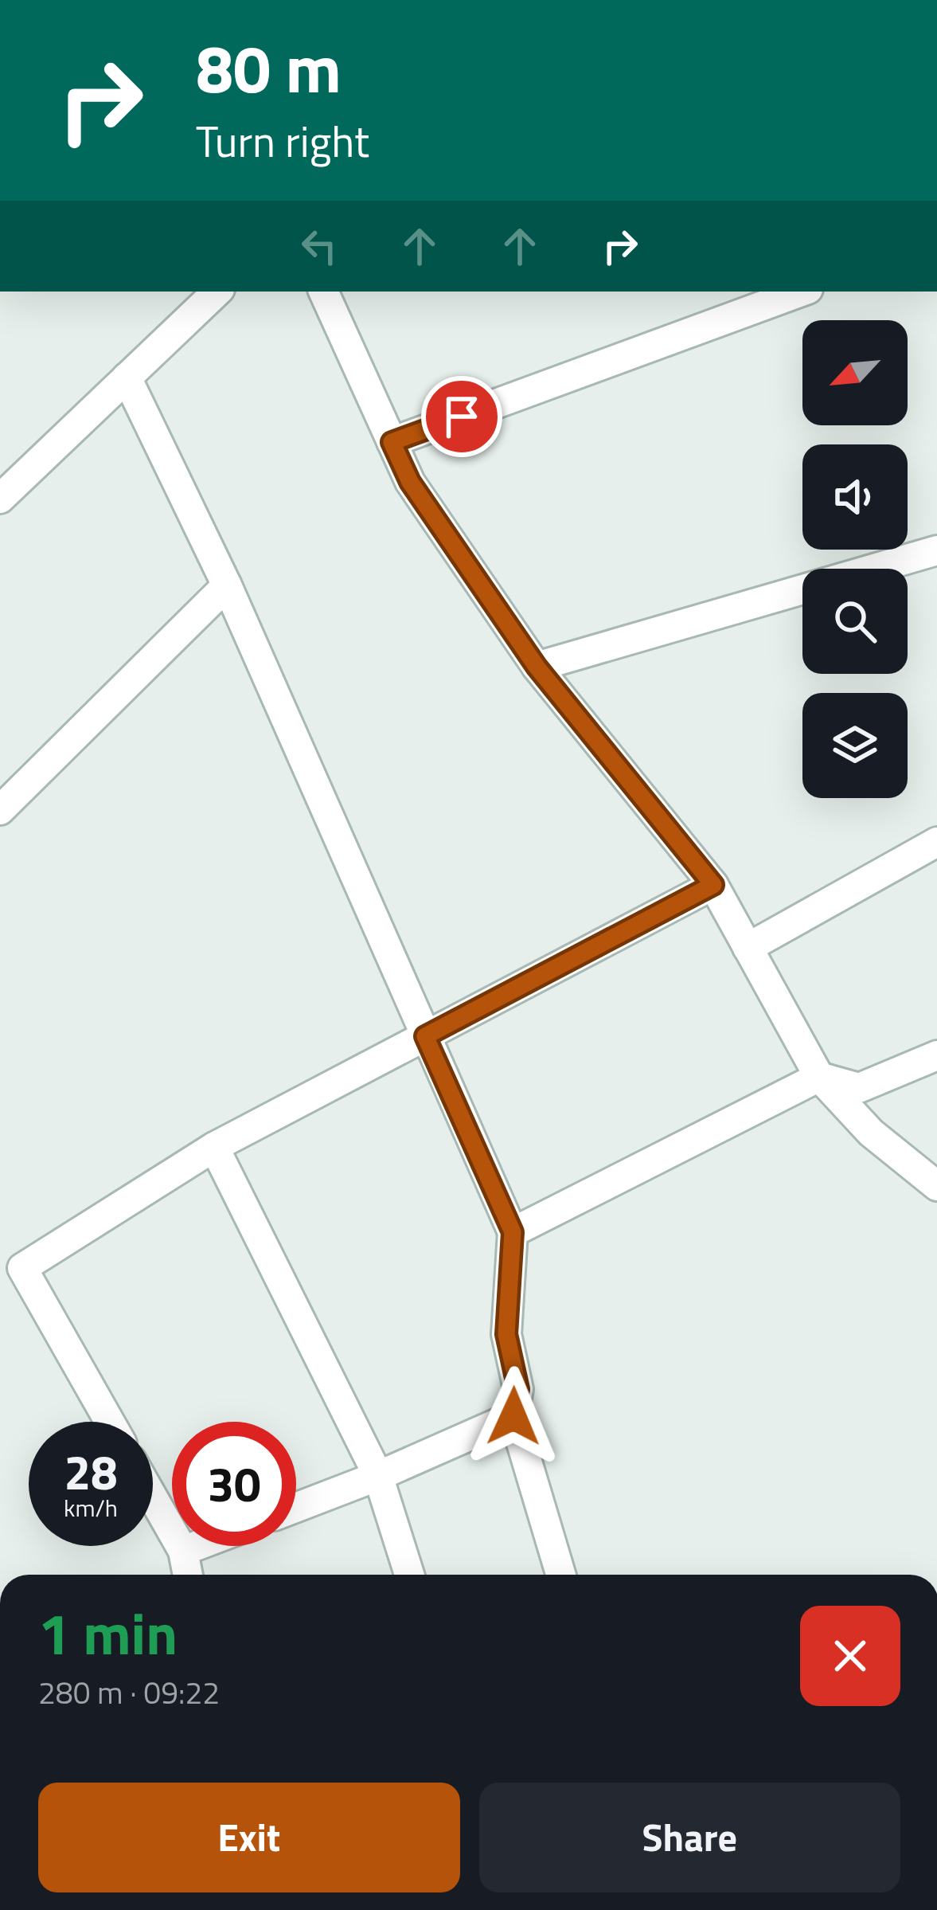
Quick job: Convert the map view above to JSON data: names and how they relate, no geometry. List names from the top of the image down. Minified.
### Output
{"north":"bottom left","page":{"turn":["80 m","Turn right"],"speed":"28 km/h","limit":"30","heading":["1 min","280 m · 09:22"],"buttons":["Exit","Share"]}}
